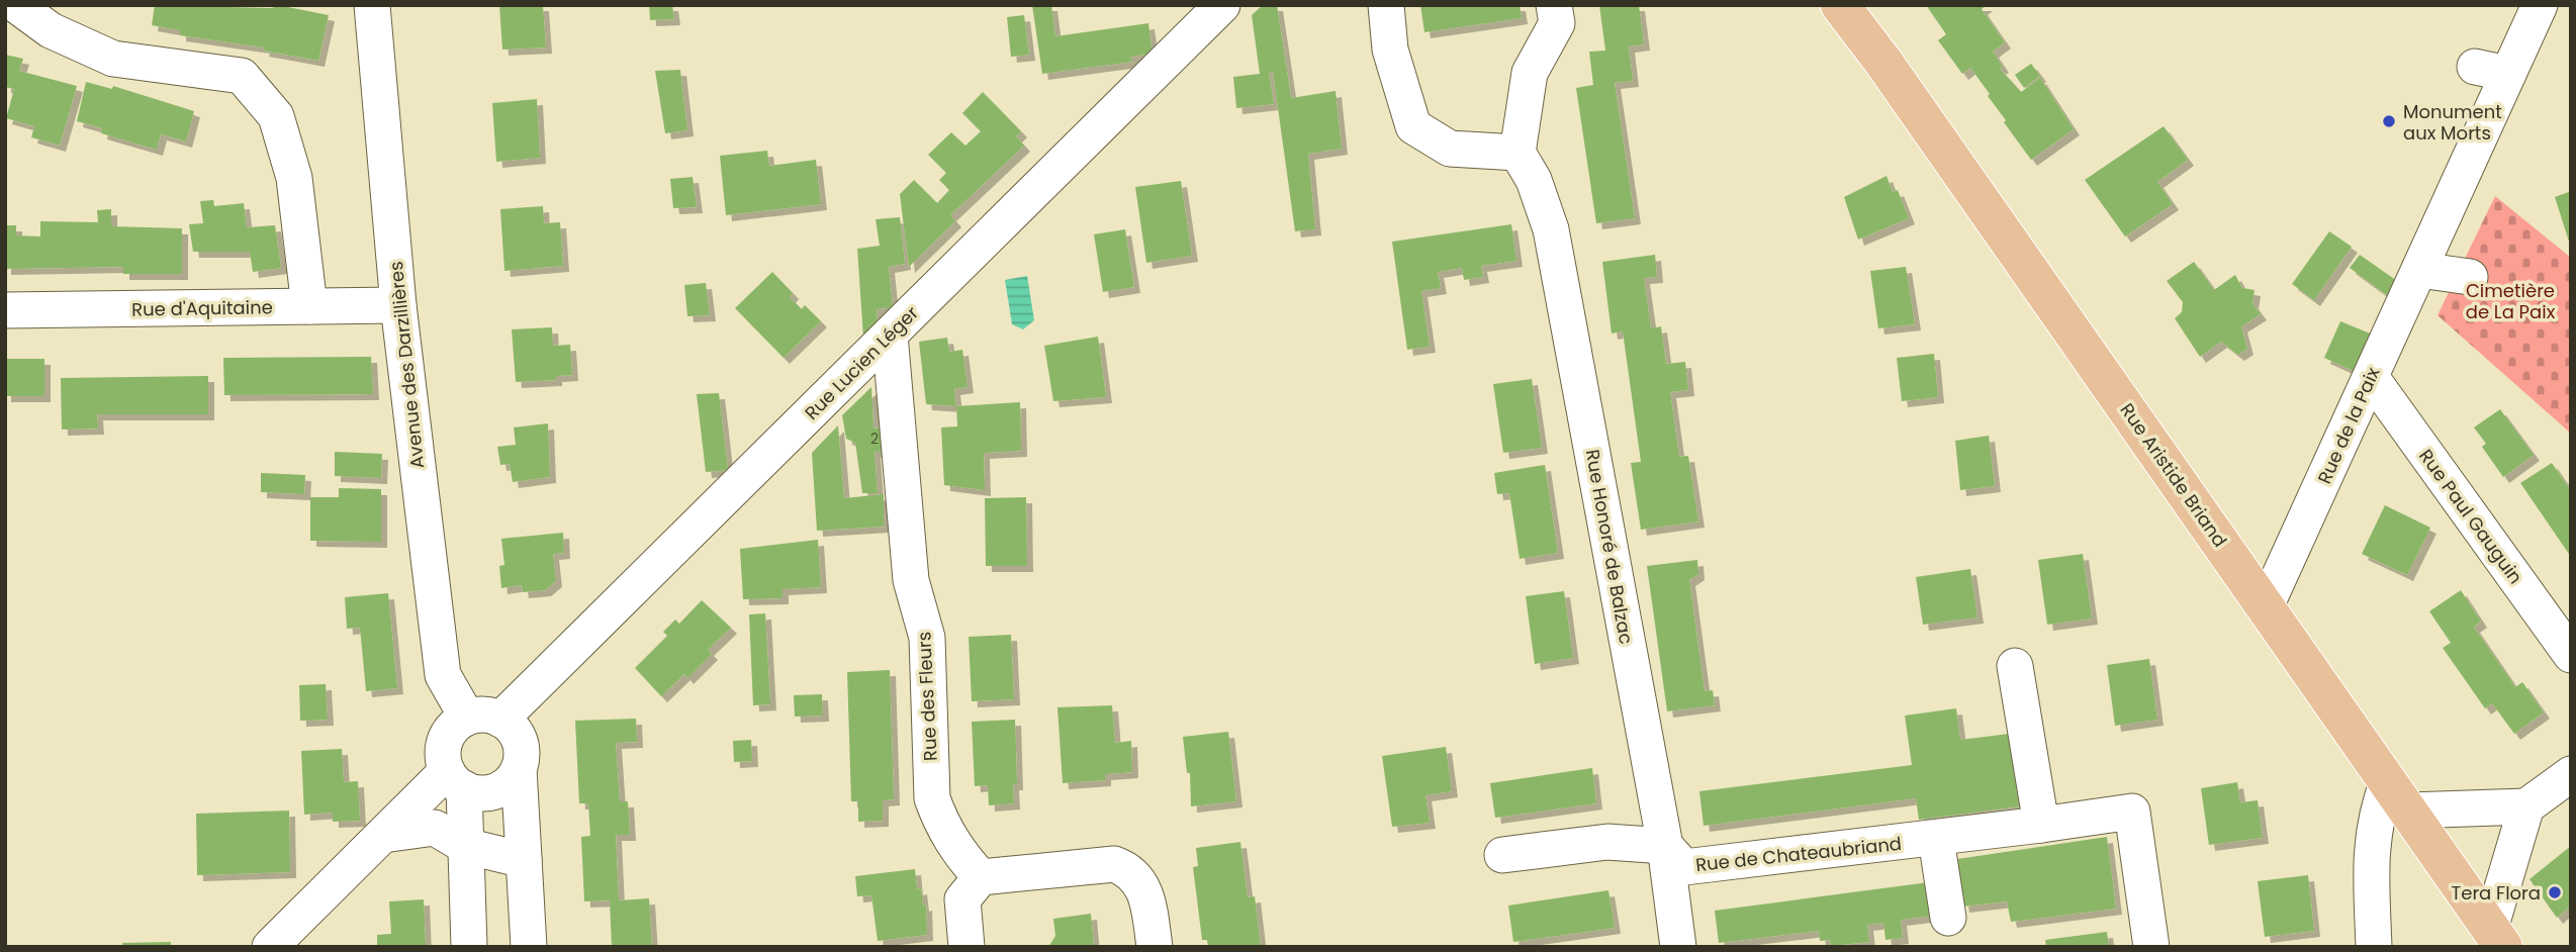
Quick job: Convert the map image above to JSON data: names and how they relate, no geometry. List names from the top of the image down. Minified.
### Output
{"streets":{"main road":["Rue Aristide Briand"],"street":["Rue d'Aquitaine","Rue Lucien Léger","Avenue des Darzillières","Rue de la Paix","Rue Paul Gauguin","Rue Honoré de Balzac","Rue des Fleurs","Rue de Chateaubriand"]},"crossings":[["Rue d'Aquitaine","Avenue des Darzillières"],["Rue Lucien Léger","Avenue des Darzillières"],["Rue Lucien Léger","Rue des Fleurs"],["Rue de la Paix","Rue Aristide Briand"],["Rue de la Paix","Rue Paul Gauguin"],["Rue Honoré de Balzac","Rue de Chateaubriand"]],"parks":["Cimetière de La Paix"],"places":["Monument aux Morts","Tera Flora"],"house_numbers":["2"]}
